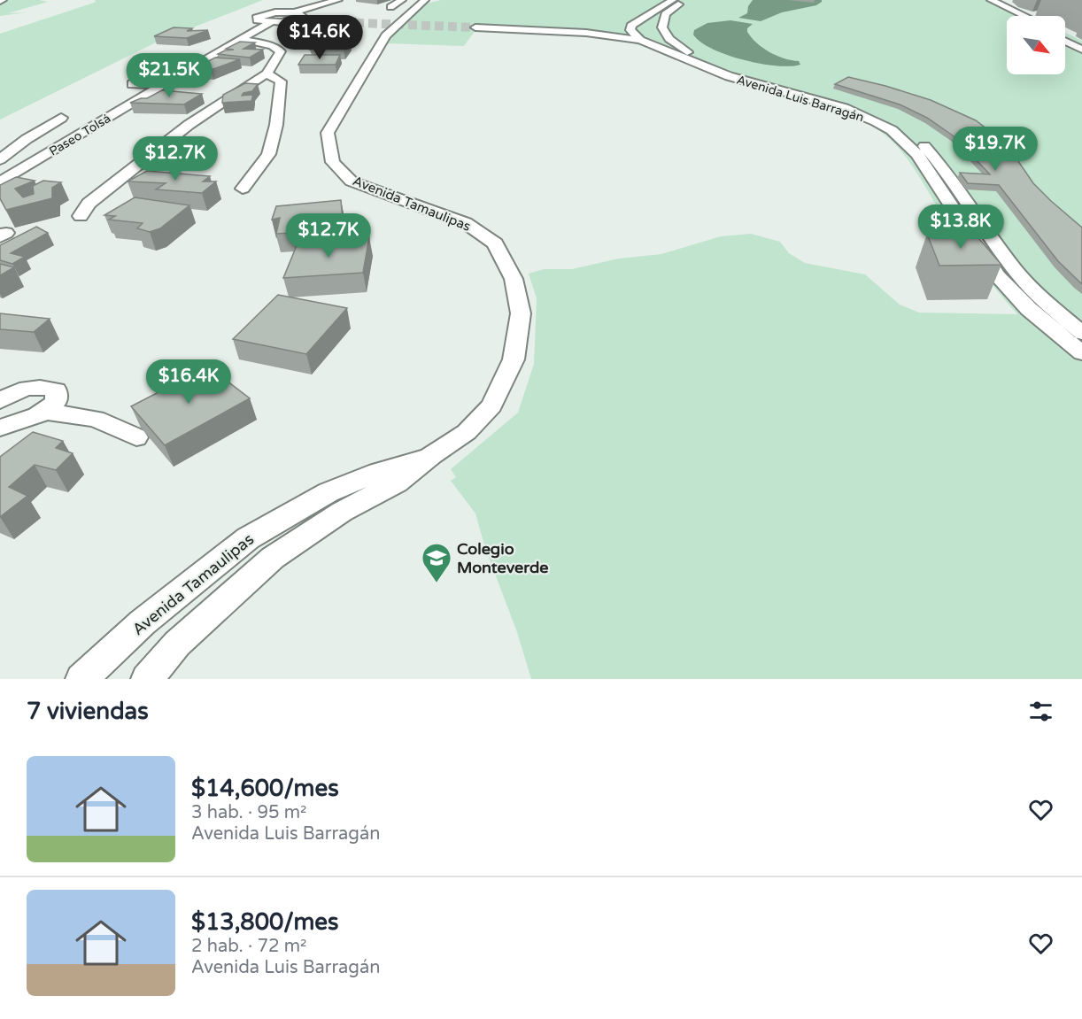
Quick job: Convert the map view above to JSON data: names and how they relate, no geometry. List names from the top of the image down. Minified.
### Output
{"streets":{"street":["Avenida Luis Barragán","Paseo Tolsá","Avenida Tamaulipas"]},"places":{"school or university":["Colegio Monteverde"]},"north":"bottom right","page":{"price":["$14.6K","$21.5K","$19.7K","$12.7K","$13.8K","$12.7K","$16.4K"],"heading":"7 viviendas","list":[{"name":"$14,600/mes","note":"3 hab. · 95 m² · Avenida Luis Barragán"},{"name":"$13,800/mes","note":"2 hab. · 72 m² · Avenida Luis Barragán"}]}}
